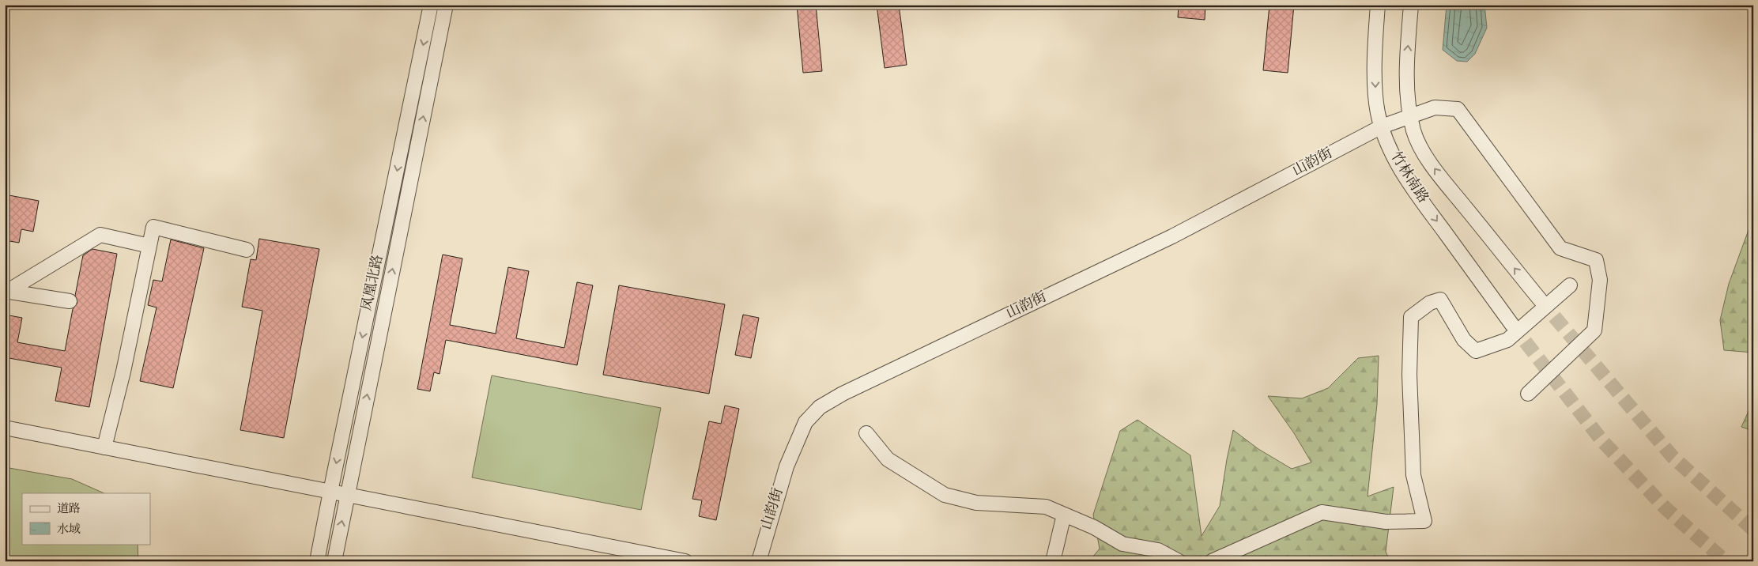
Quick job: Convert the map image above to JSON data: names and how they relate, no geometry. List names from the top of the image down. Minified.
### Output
{"streets":{"street":["山韵街","竹林南路","凤凰北路"]},"crossings":[["山韵街","竹林南路"]],"legend":["道路","水域"]}
